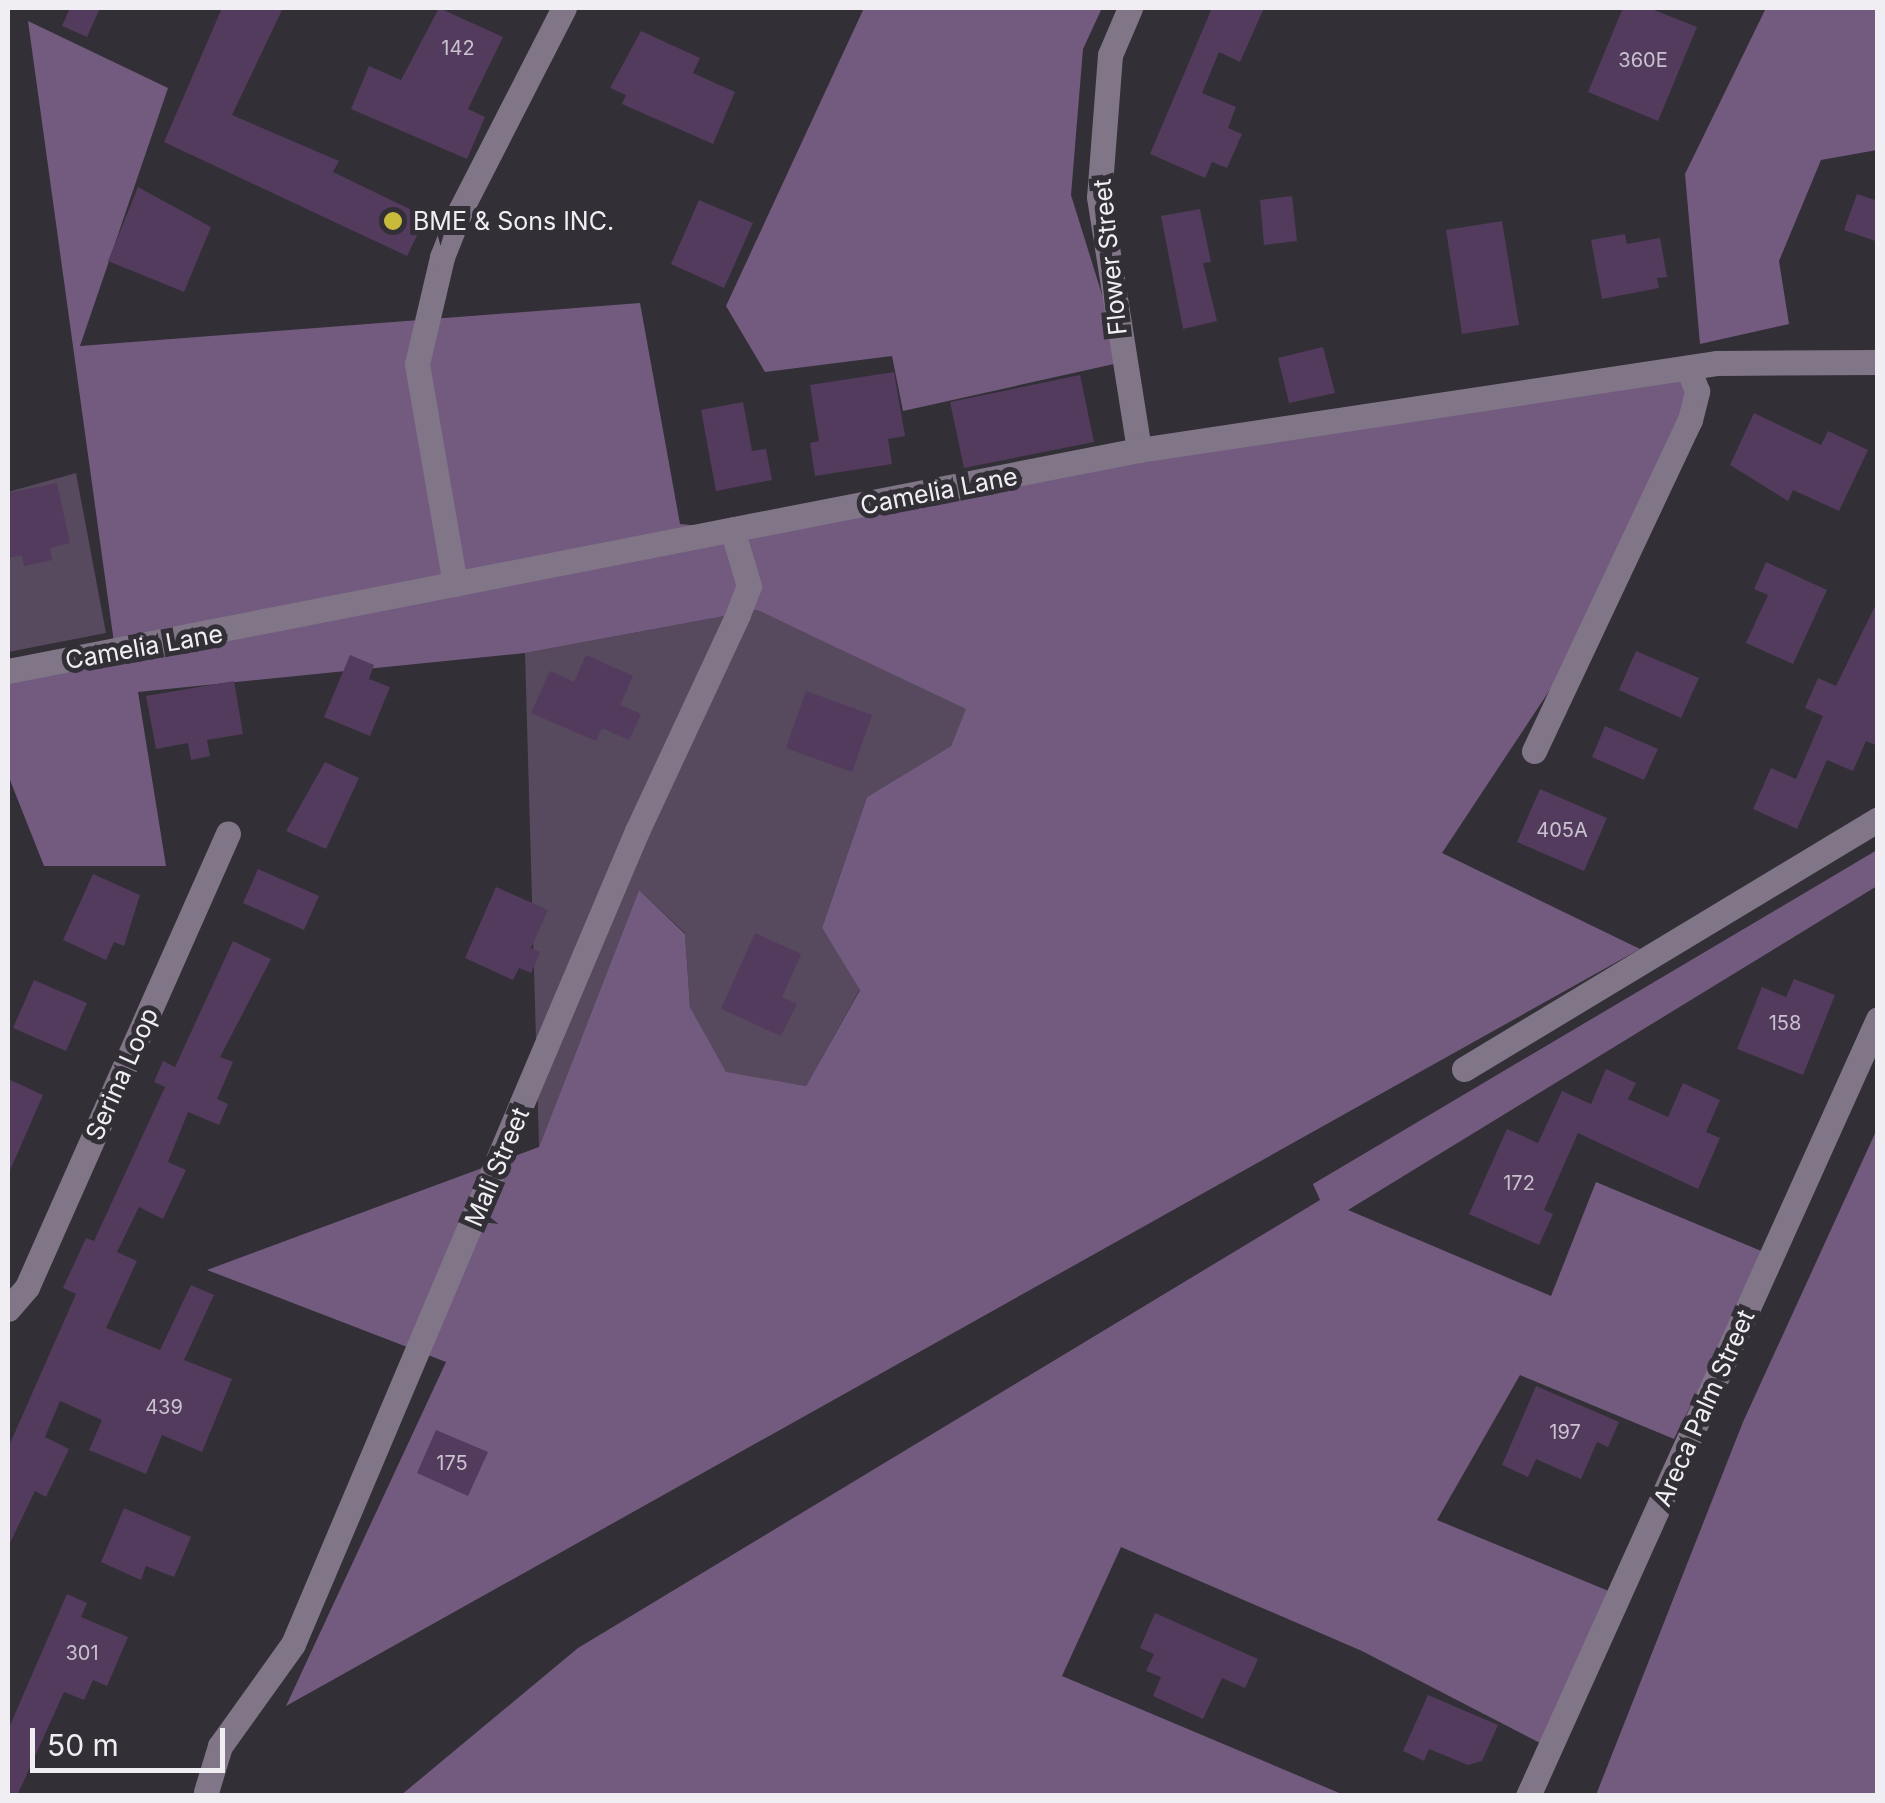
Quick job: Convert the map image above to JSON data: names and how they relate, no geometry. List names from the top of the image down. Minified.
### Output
{"streets":{"street":["Flower Street","Camelia Lane","Serina Loop","Mali Street","Areca Palm Street"]},"crossings":[["Flower Street","Camelia Lane"],["Camelia Lane","Mali Street"]],"places":["BME & Sons INC."],"house_numbers":["142","360E","405A","158","172","439","197","175","301"],"scale_bar":"50 m"}
